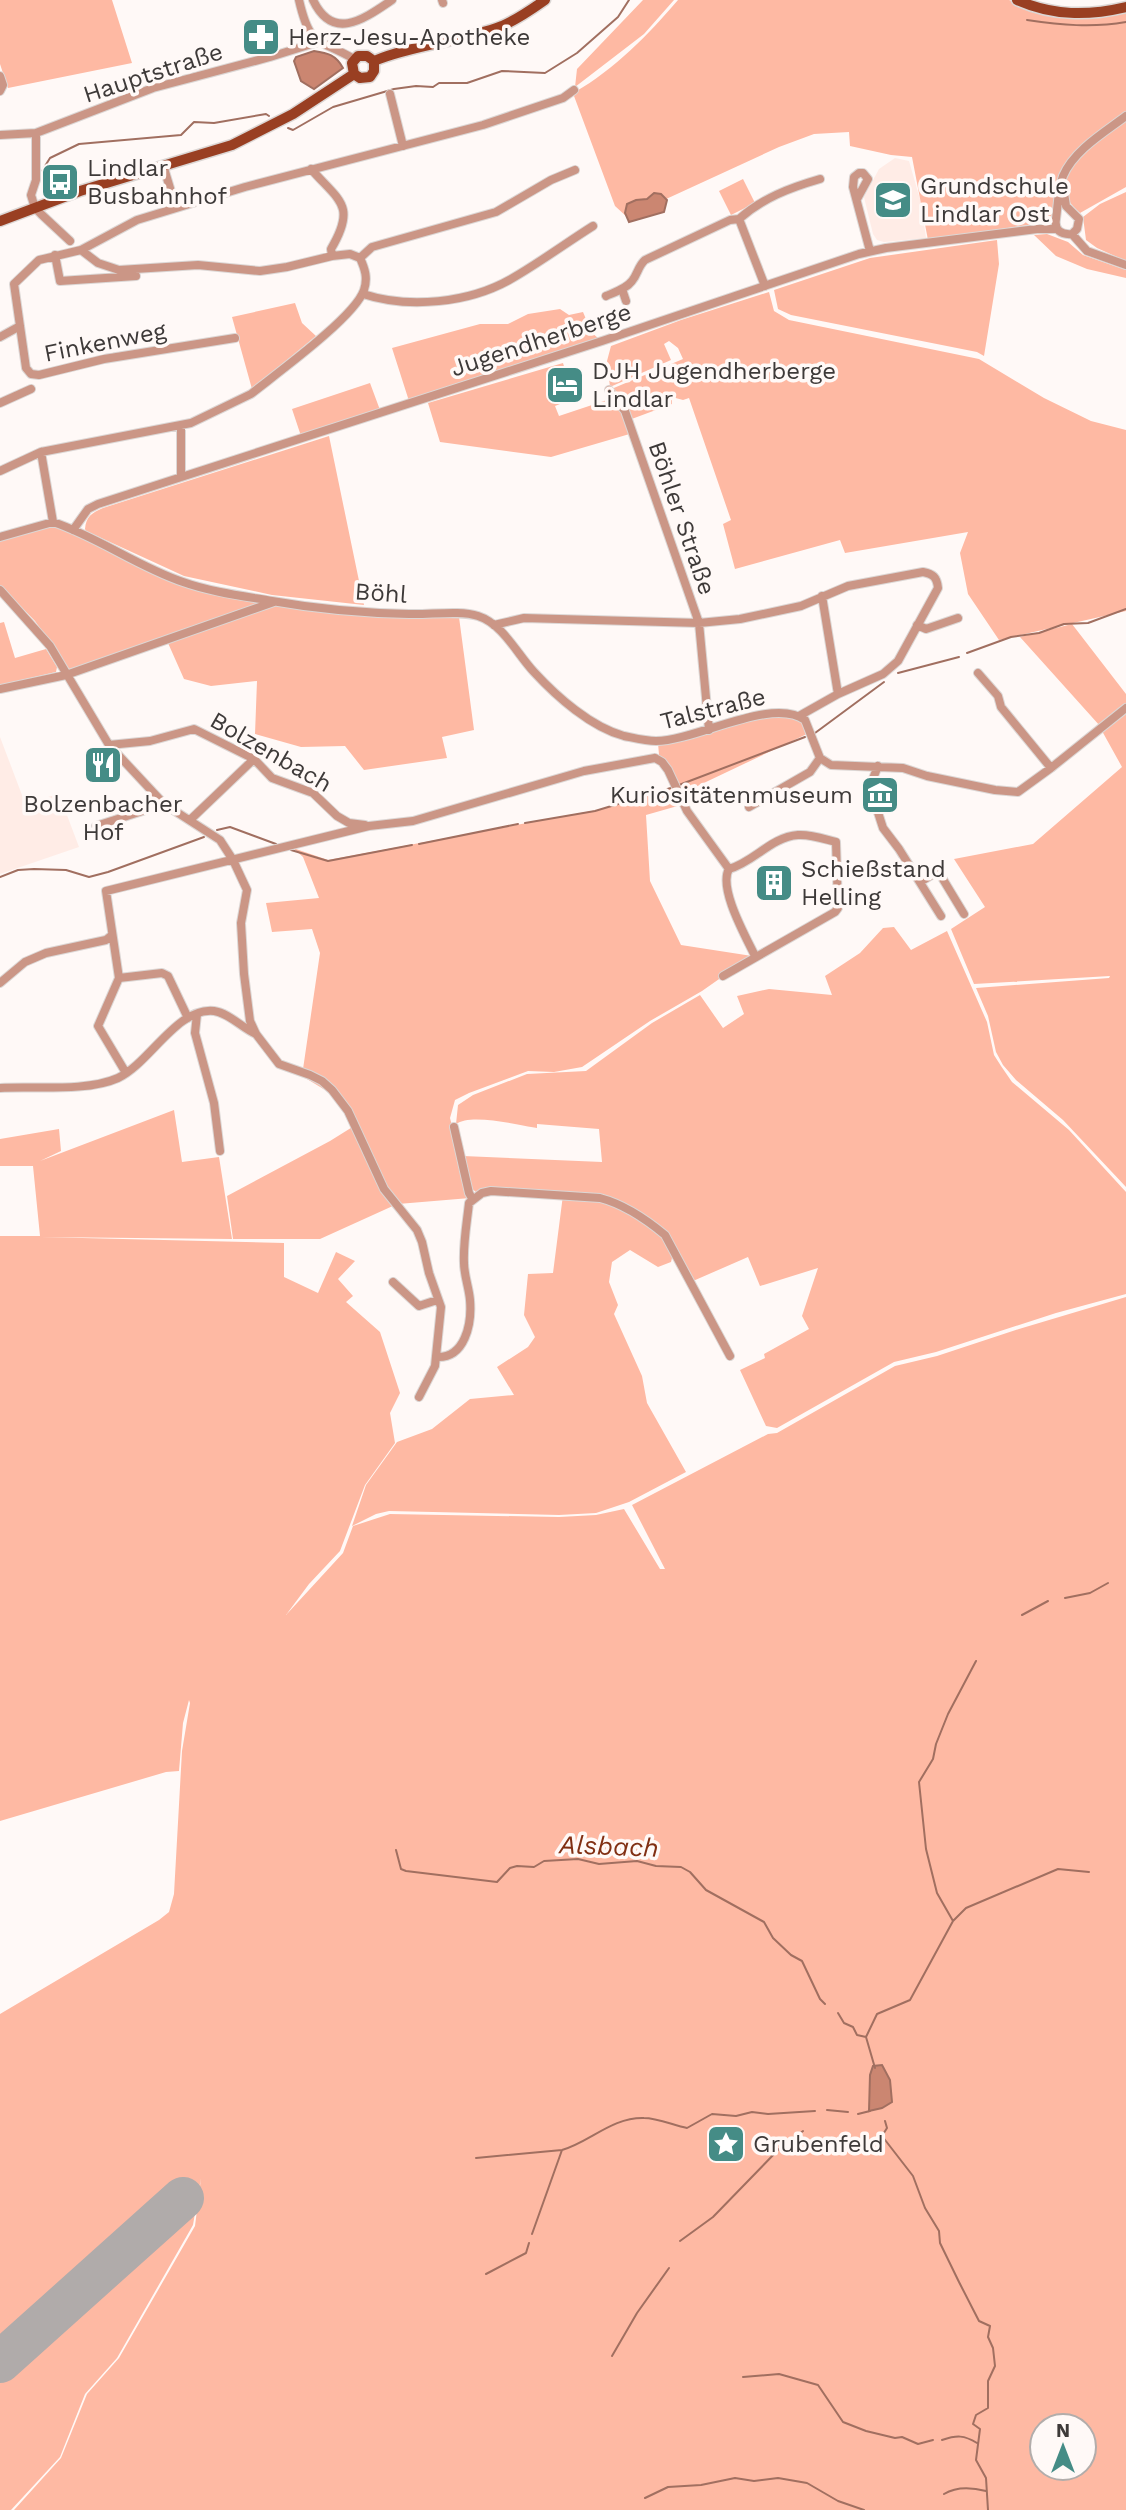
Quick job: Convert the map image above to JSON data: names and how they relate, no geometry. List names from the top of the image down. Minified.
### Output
{"streets":{"street":["Hauptstraße","Jugendherberge","Finkenweg","Böhler Straße","Böhl","Talstraße","Bolzenbach"]},"crossings":[["Jugendherberge","Böhl"],["Böhler Straße","Böhl"],["Talstraße","Bolzenbach"]],"water":["Alsbach"],"places":{"pharmacy":["Herz-Jesu-Apotheke"],"bus stop":["Lindlar Busbahnhof"],"school or university":["Grundschule Lindlar Ost"],"hotel":["DJH Jugendherberge Lindlar"],"restaurant":["Bolzenbacher Hof"],"museum":["Kuriositätenmuseum"],"building":["Schießstand Helling"],"place":["Grubenfeld"]},"north":"top"}
